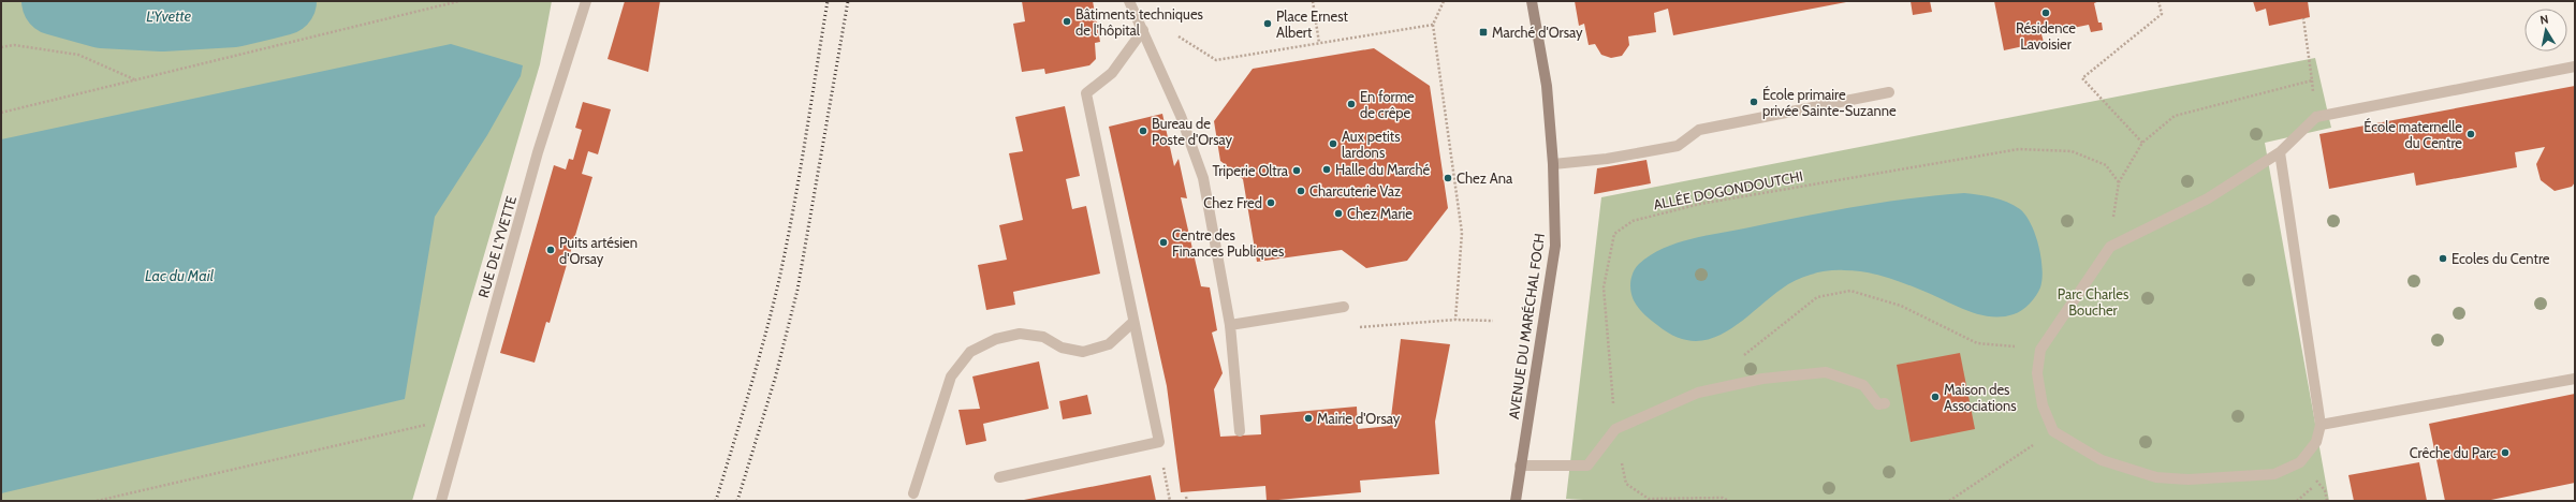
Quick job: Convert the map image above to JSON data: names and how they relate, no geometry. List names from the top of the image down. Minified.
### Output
{"streets":{"main road":["AVENUE DU MARÉCHAL FOCH"],"street":["RUE DE L'YVETTE"],"path":["ALLÉE DOGONDOUTCHI"]},"water":["L'Yvette","Lac du Mail"],"parks":["Parc Charles Boucher"],"places":{"other":["Résidence Lavoisier","Bâtiments techniques de l'hôpital","Place Ernest Albert","École primaire privée Sainte-Suzanne","En forme de crêpe","Bureau de Poste d'Orsay","École maternelle du Centre","Aux petits lardons","Halle du Marché","Triperie Oltra","Chez Ana","Charcuterie Vaz","Chez Fred","Chez Marie","Centre des Finances Publiques","Puits artésien d'Orsay","Ecoles du Centre","Maison des Associations","Mairie d'Orsay","Crêche du Parc"],"transit":["Marché d'Orsay"]},"north":"top"}
